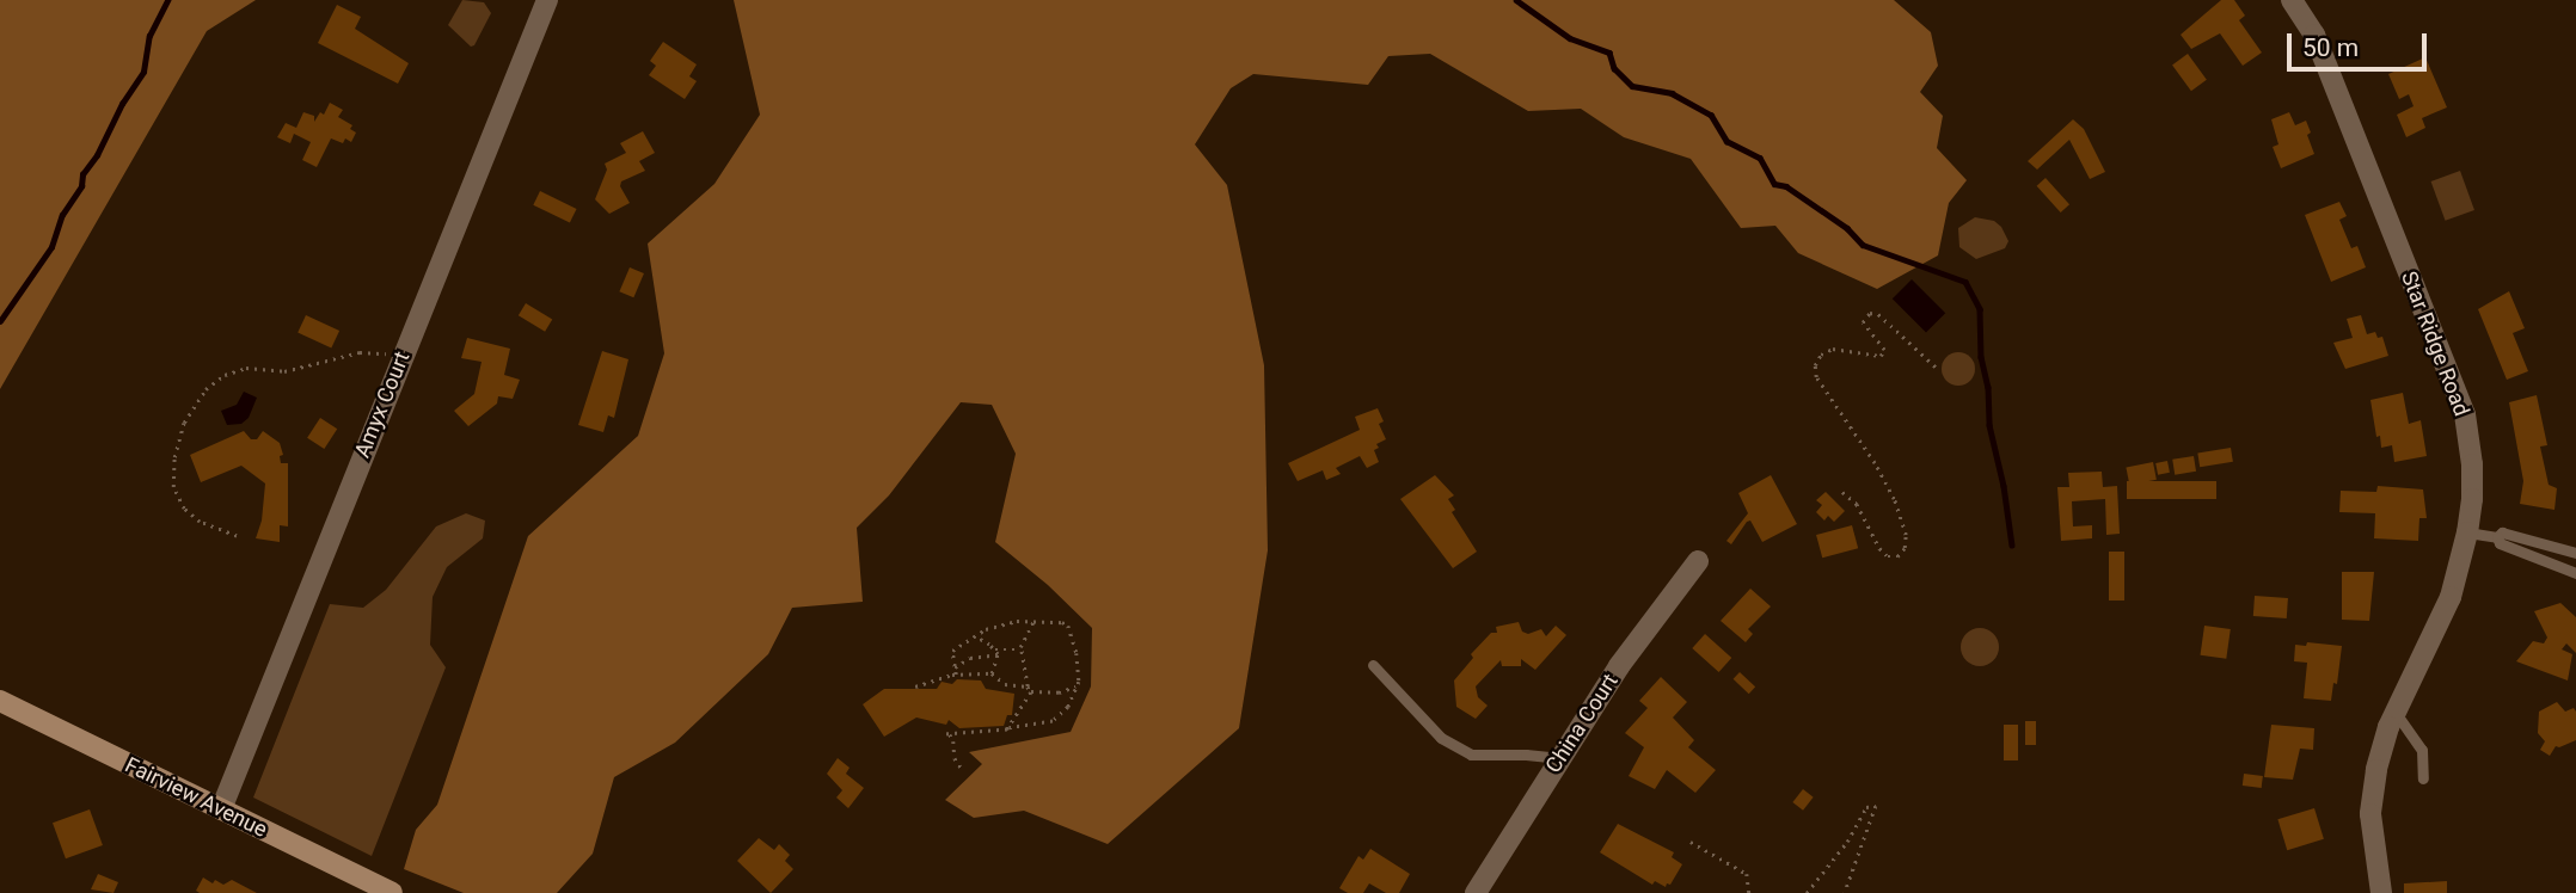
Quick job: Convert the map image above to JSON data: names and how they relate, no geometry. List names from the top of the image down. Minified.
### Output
{"streets":{"main road":["Fairview Avenue"],"street":["Star Ridge Road","Amyx Court","China Court"]},"crossings":[["Amyx Court","Fairview Avenue"]],"scale_bar":"50 m"}
